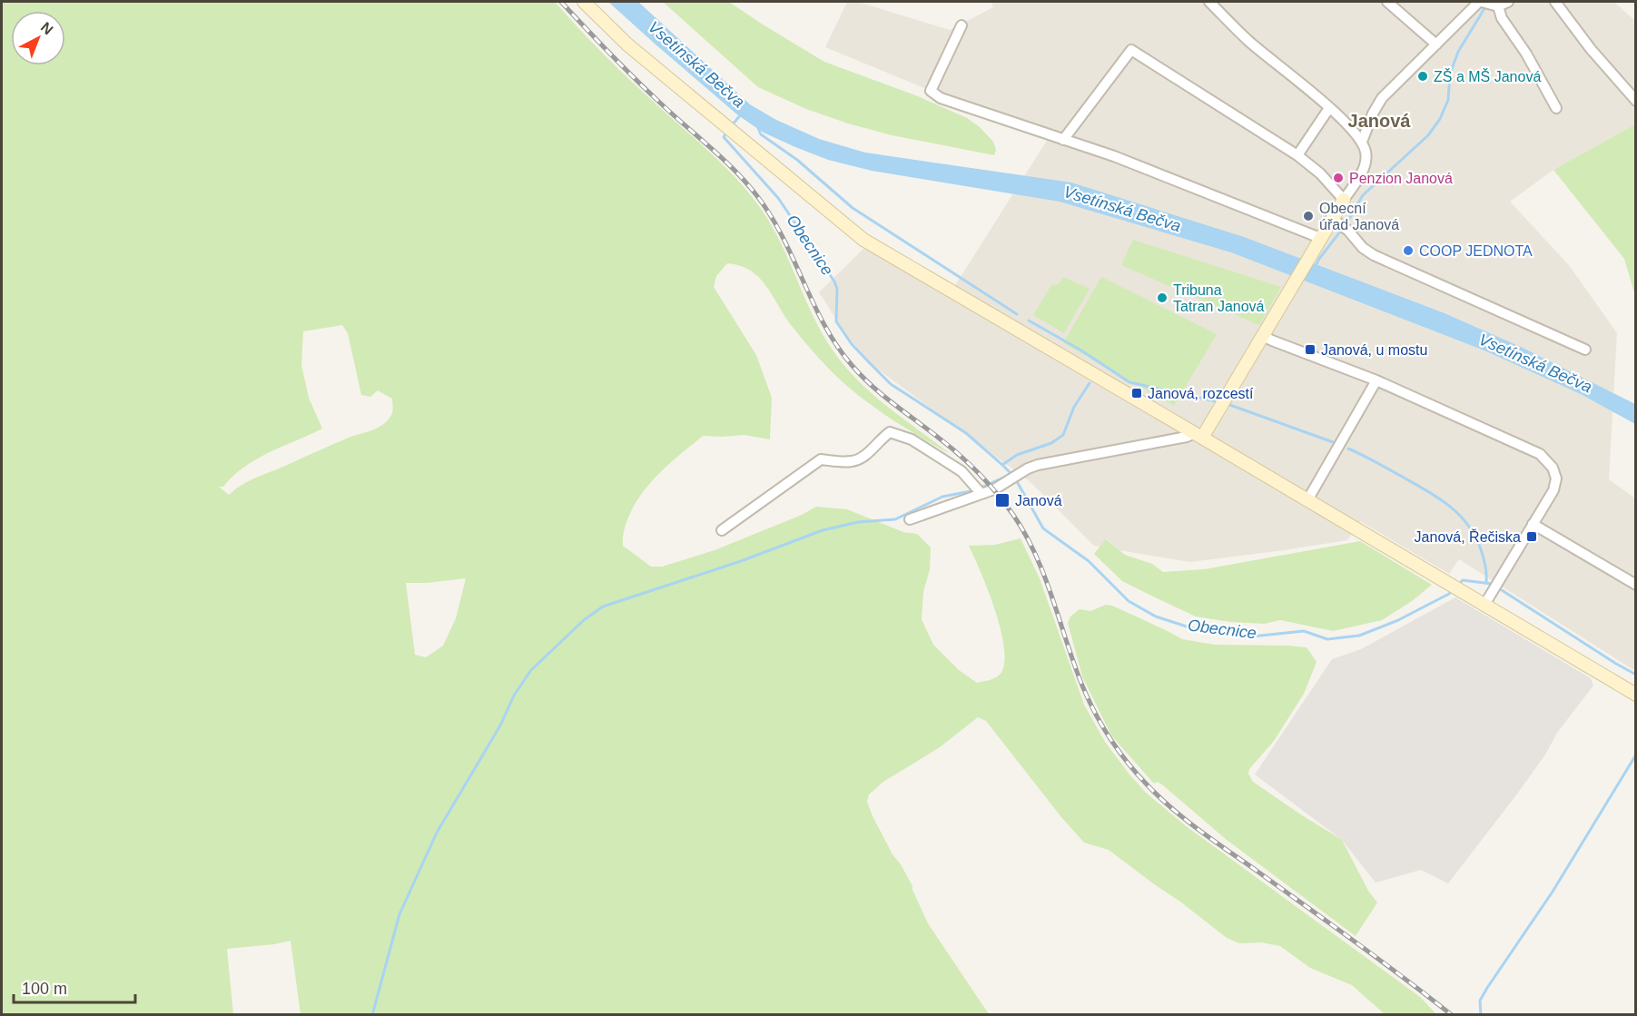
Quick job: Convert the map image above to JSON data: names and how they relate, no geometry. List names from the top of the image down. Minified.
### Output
{"districts":["Janová"],"water":["Vsetínská Bečva","Obecnice"],"places":{"other":["ZŠ a MŠ Janová","Penzion Janová","Obecní úřad Janová","COOP JEDNOTA","Tribuna Tatran Janová"],"transit":["Janová, u mostu","Janová, rozcestí","Janová","Janová, Řečiska"]},"scale_bar":"100 m","north":"top right"}
